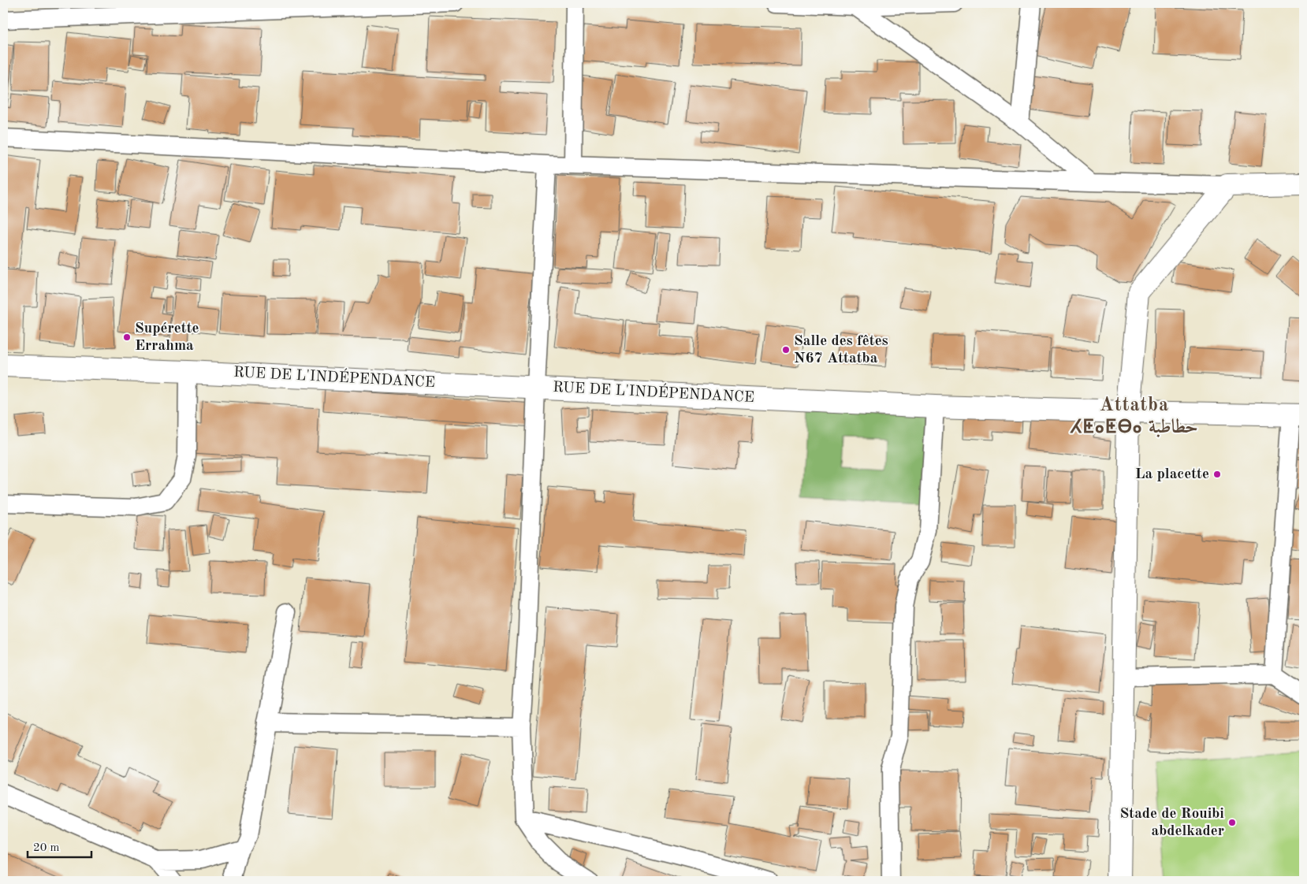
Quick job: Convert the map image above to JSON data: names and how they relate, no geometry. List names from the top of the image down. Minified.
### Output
{"streets":{"main road":["RUE DE L'INDÉPENDANCE"]},"districts":["Attatba ⵃⵟⴰⵟⴱⴰ حطاطبة"],"places":["Supérette Errahma","Salle des fêtes N67 Attatba","La placette","Stade de Rouibi abdelkader"],"scale_bar":"20 m"}
